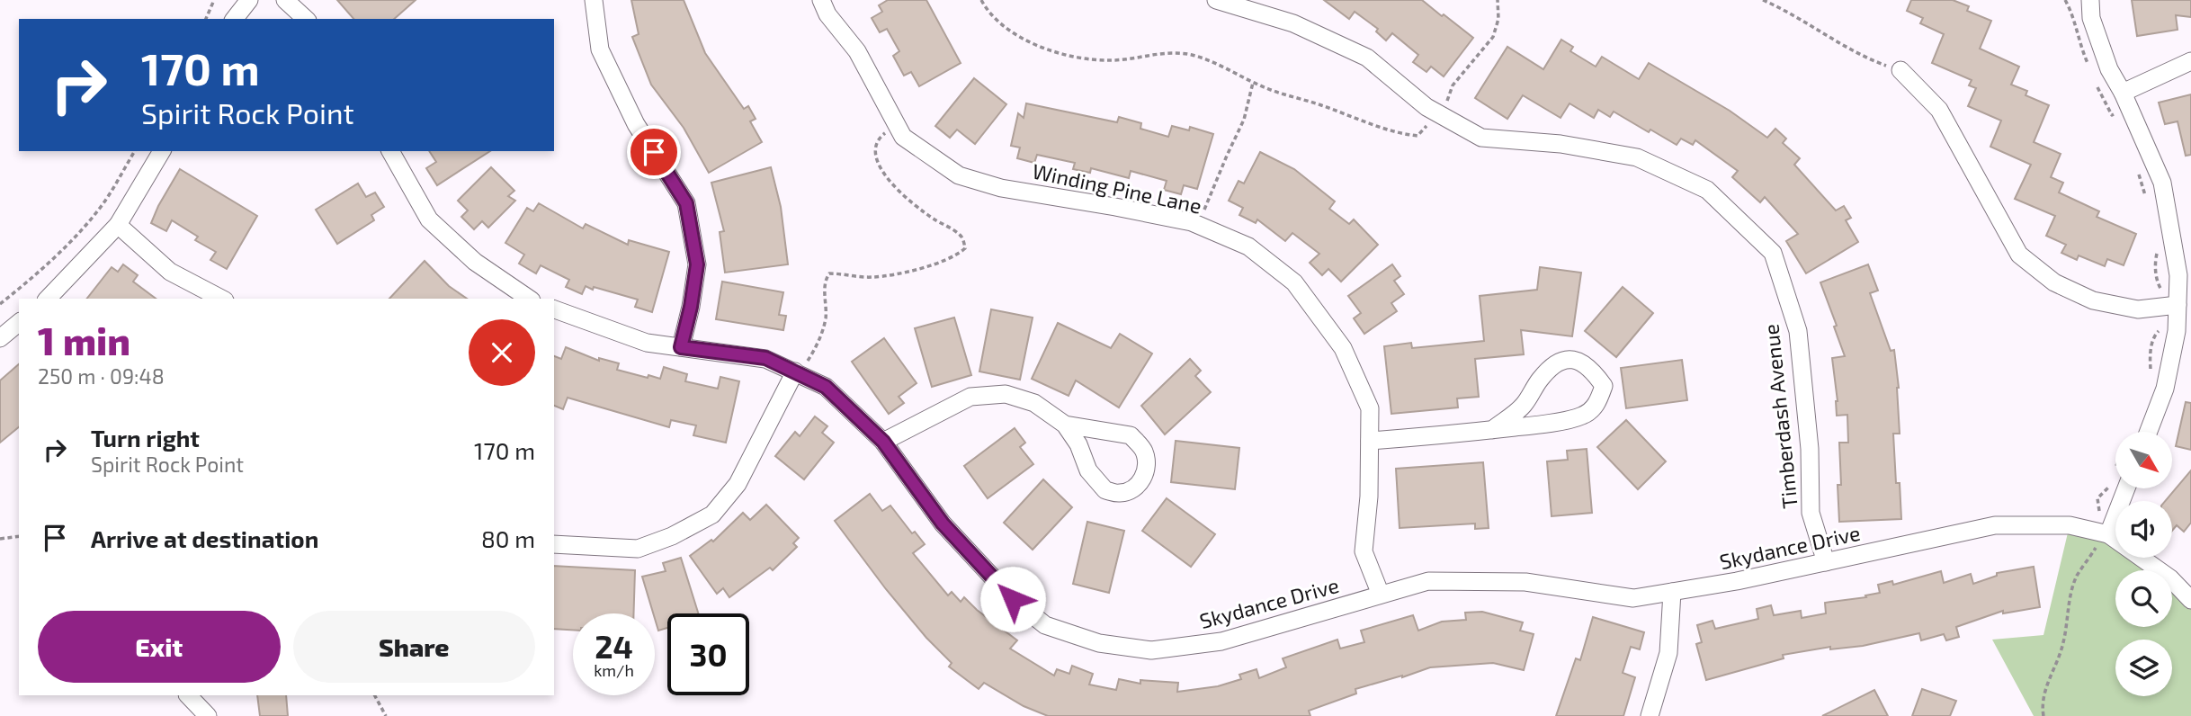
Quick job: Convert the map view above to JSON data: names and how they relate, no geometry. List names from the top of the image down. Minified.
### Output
{"streets":{"street":["Winding Pine Lane","Timberdash Avenue","Skydance Drive"]},"crossings":[["Winding Pine Lane","Skydance Drive"],["Timberdash Avenue","Skydance Drive"]],"north":"bottom right","page":{"turn":["170 m","Spirit Rock Point"],"heading":["1 min","250 m · 09:48"],"list":[{"name":"Turn right","note":"Spirit Rock Point","value":"170 m"},{"name":"Arrive at destination","value":"80 m"}],"buttons":["Exit","Share"],"speed":"24 km/h","limit":"30"}}
